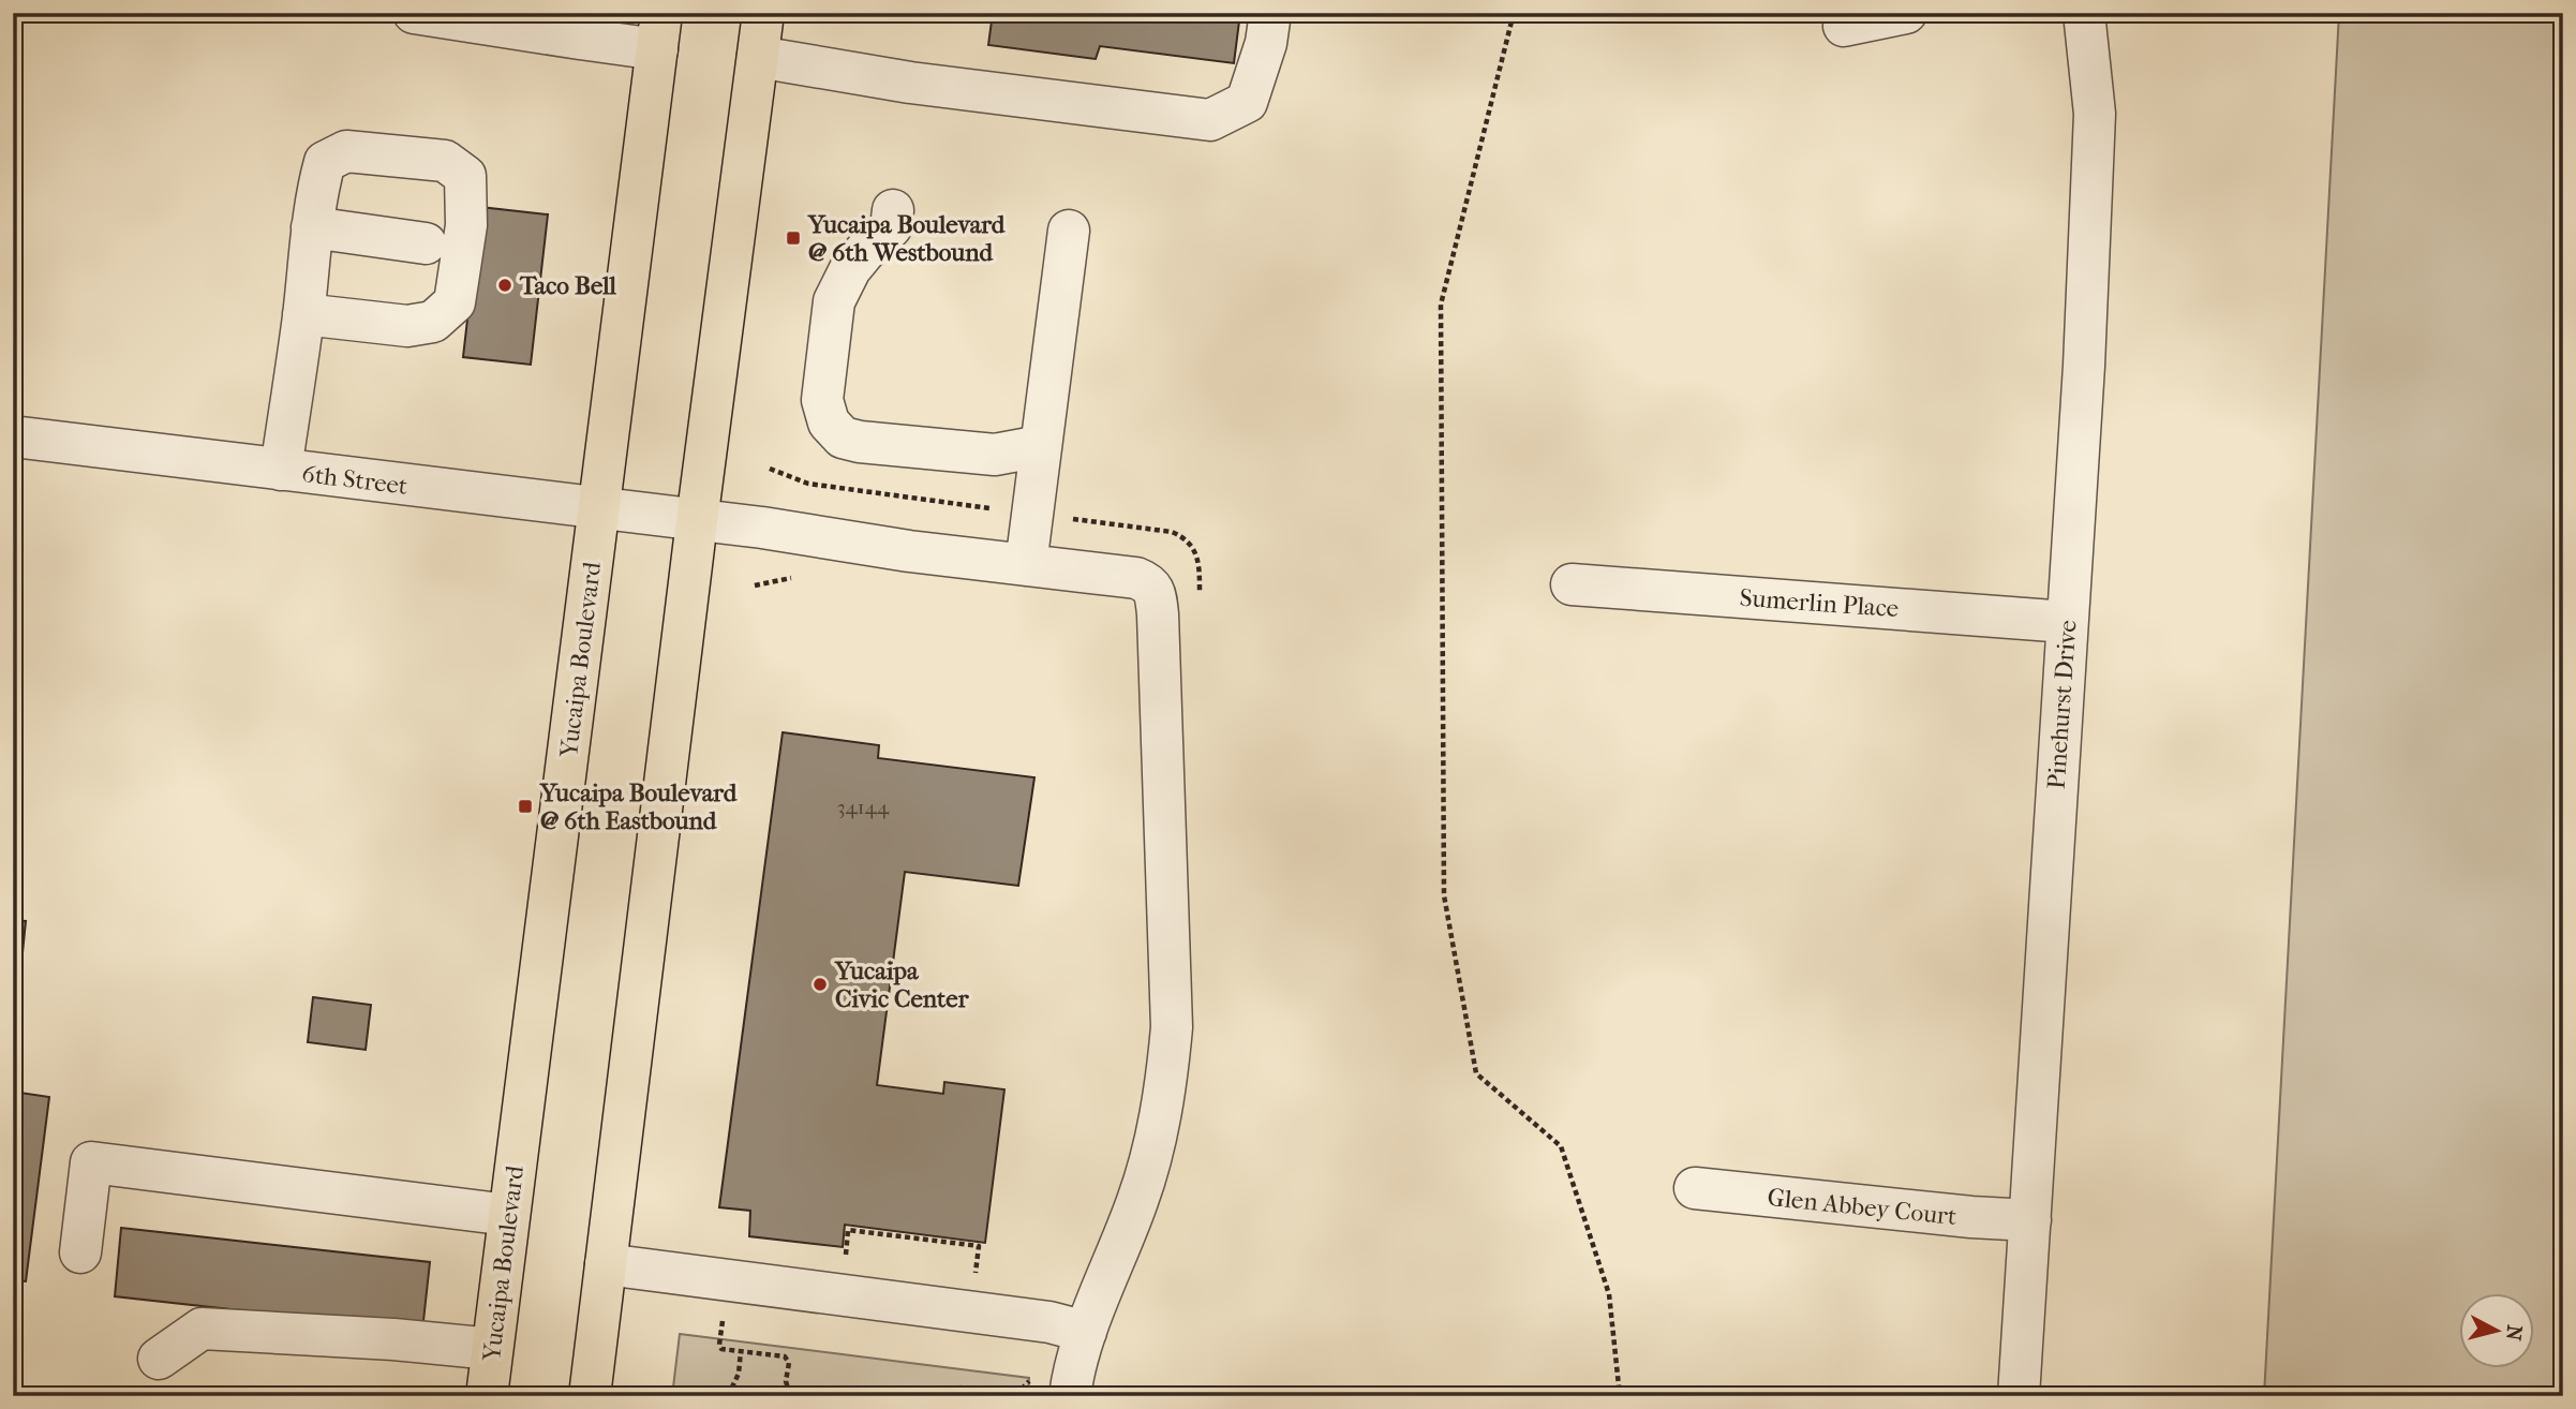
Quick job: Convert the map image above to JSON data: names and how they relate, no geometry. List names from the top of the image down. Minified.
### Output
{"streets":{"main road":["Yucaipa Boulevard"],"street":["6th Street","Sumerlin Place","Pinehurst Drive","Glen Abbey Court"]},"crossings":[["6th Street","Yucaipa Boulevard"],["Sumerlin Place","Pinehurst Drive"],["Pinehurst Drive","Glen Abbey Court"]],"places":{"transit":["Yucaipa Boulevard @ 6th Westbound","Yucaipa Boulevard @ 6th Eastbound"],"other":["Taco Bell","Yucaipa Civic Center"]},"house_numbers":["34144"],"north":"right"}
